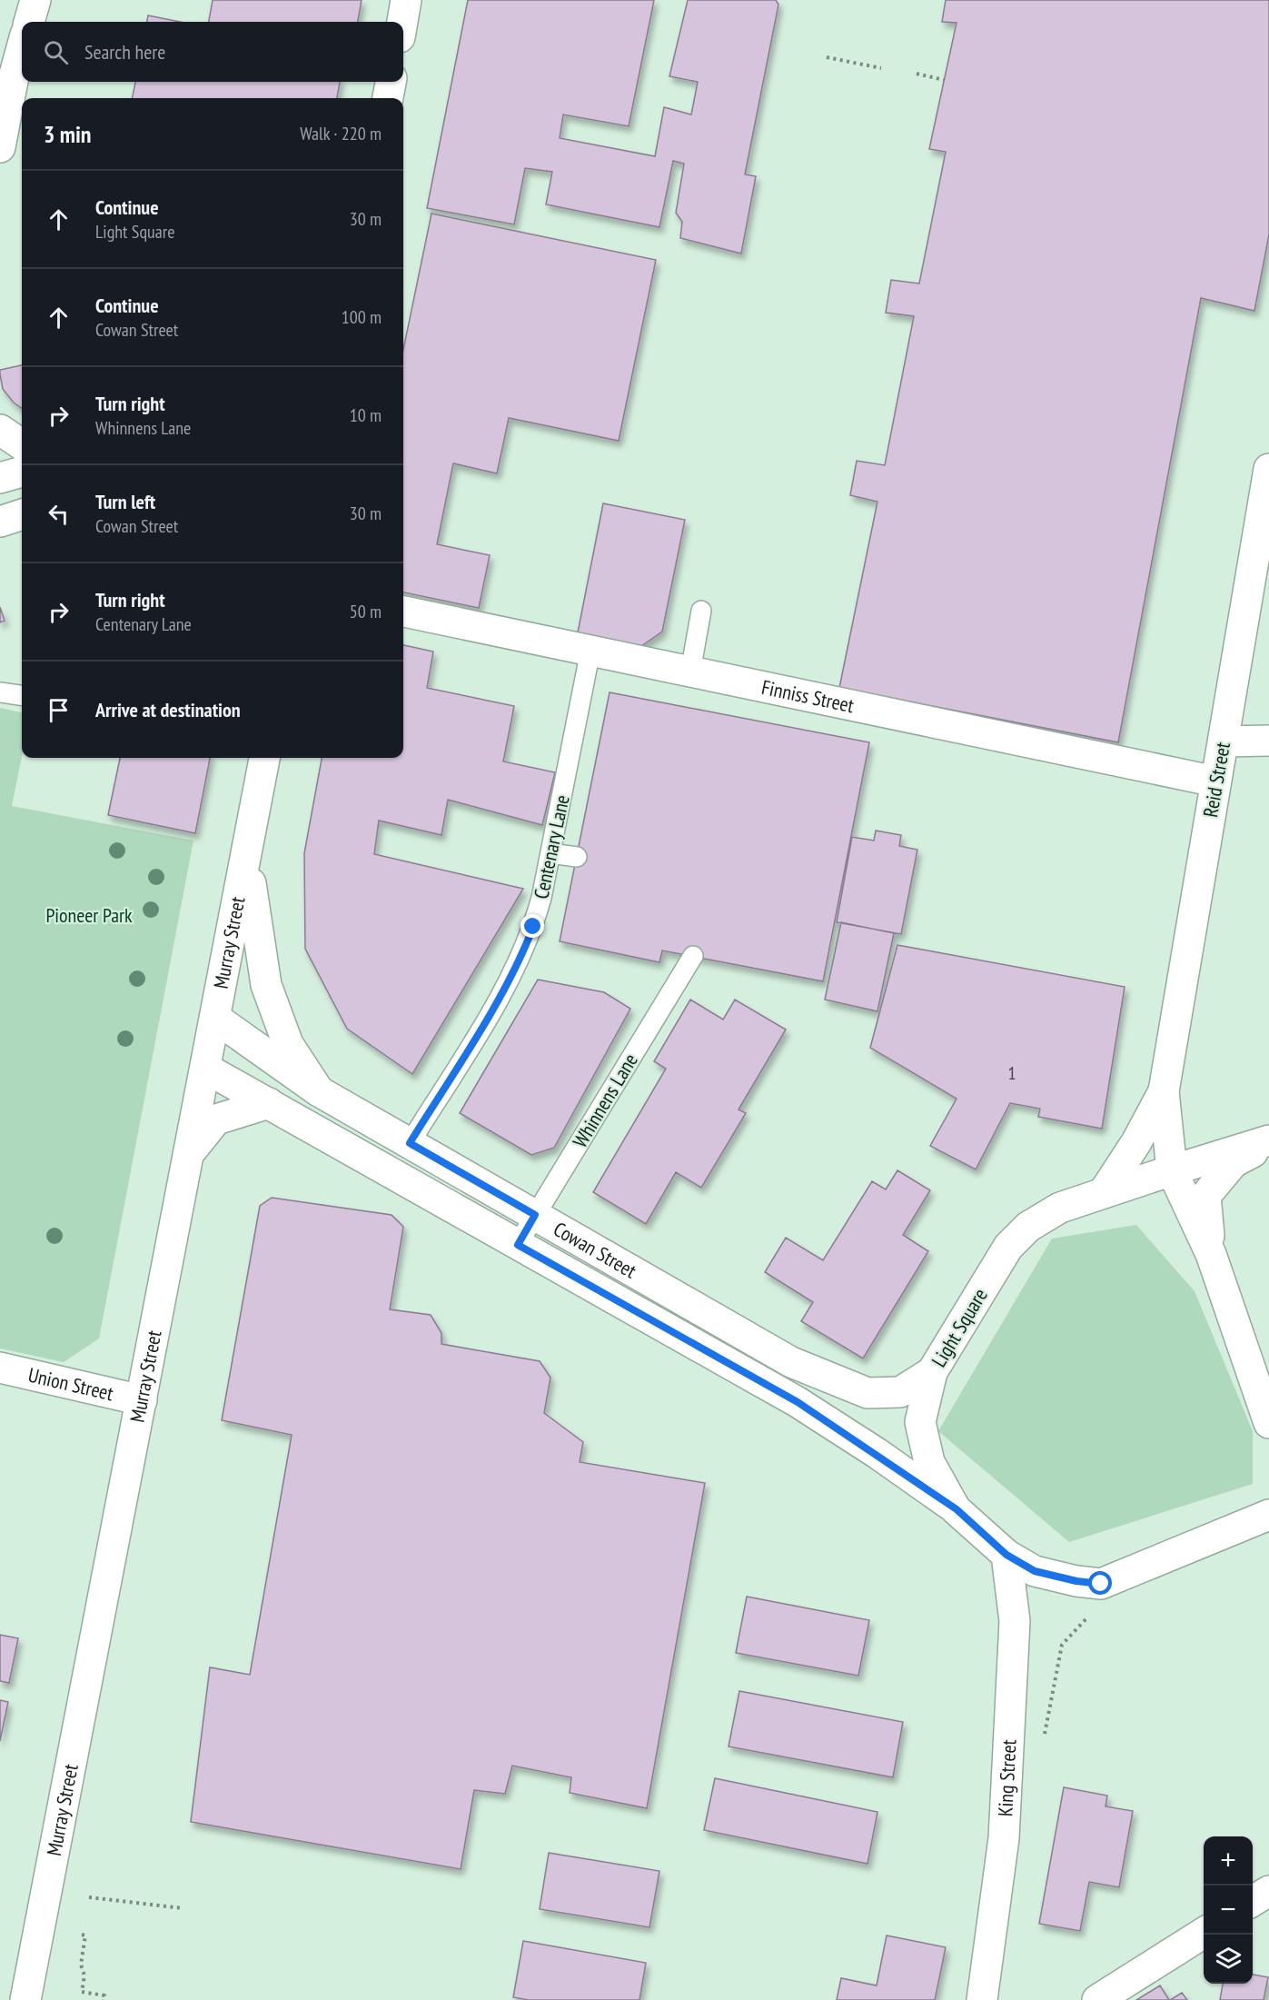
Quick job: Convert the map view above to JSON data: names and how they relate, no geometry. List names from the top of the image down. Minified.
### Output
{"streets":{"street":["Finniss Street","Reid Street","Murray Street","Cowan Street","Light Square","Union Street","King Street"],"lane":["Centenary Lane","Whinnens Lane"]},"crossings":[["Finniss Street","Reid Street"],["Finniss Street","Centenary Lane"],["Reid Street","Light Square"],["Centenary Lane","Cowan Street"],["Murray Street","Cowan Street"],["Murray Street","Union Street"],["Whinnens Lane","Cowan Street"],["Cowan Street","Light Square"],["Light Square","King Street"]],"parks":["Pioneer Park"],"house_numbers":["1"],"page":{"search":"Search here","heading":["3 min","Walk · 220 m"],"list":[["Continue","Light Square","30 m"],["Continue","Cowan Street","100 m"],["Turn right","Whinnens Lane","10 m"],["Turn left","Cowan Street","30 m"],["Turn right","Centenary Lane","50 m"],"Arrive at destination"],"map_buttons":["+","−"]}}
